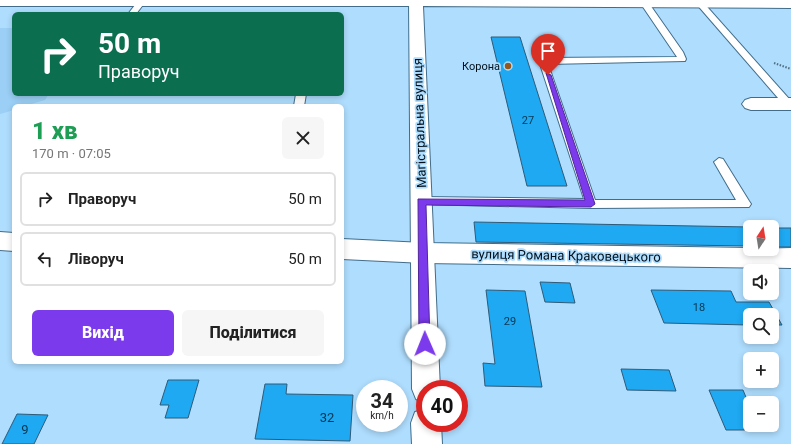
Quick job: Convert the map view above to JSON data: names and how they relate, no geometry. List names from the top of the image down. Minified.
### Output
{"streets":{"street":["Магістральна вулиця","вулиця Романа Краковецького"]},"crossings":[["Магістральна вулиця","вулиця Романа Краковецького"]],"places":["Корона"],"house_numbers":["27","18","29","32","9"],"north":"top","page":{"turn":["50 m","Праворуч"],"heading":["1 хв","170 m · 07:05"],"list":[{"name":"Праворуч","value":"50 m"},{"name":"Ліворуч","value":"50 m"}],"map_buttons":["+","−"],"buttons":["Вихід","Поділитися"],"speed":"34 km/h","limit":"40"}}
